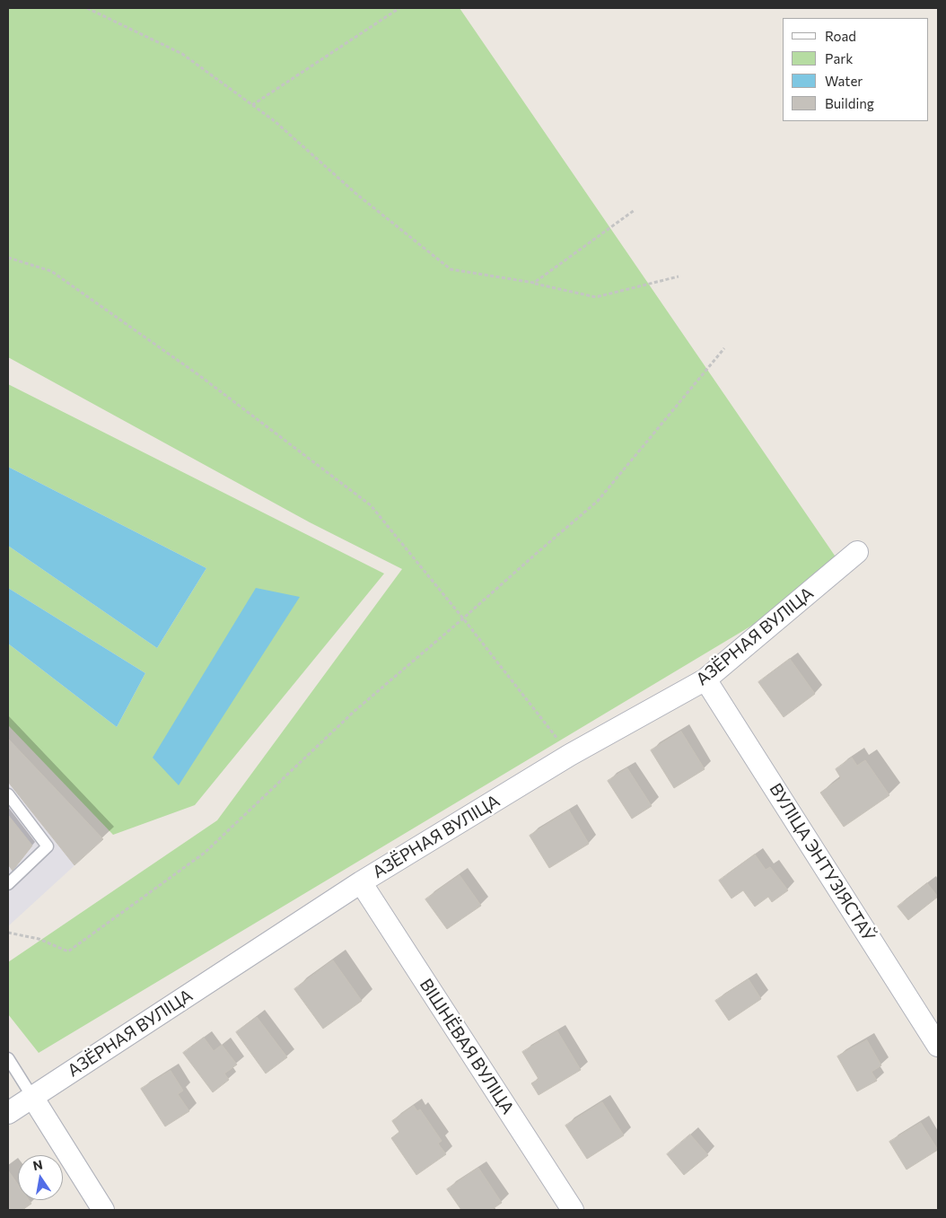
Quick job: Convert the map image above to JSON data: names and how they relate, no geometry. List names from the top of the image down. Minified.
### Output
{"streets":{"street":["АЗЁРНАЯ ВУЛІЦА","ВУЛІЦА ЭНТУЗІЯСТАЎ","ВІШНЁВАЯ ВУЛІЦА"]},"crossings":[["АЗЁРНАЯ ВУЛІЦА","ВУЛІЦА ЭНТУЗІЯСТАЎ"],["АЗЁРНАЯ ВУЛІЦА","ВІШНЁВАЯ ВУЛІЦА"]],"legend":["Road","Park","Water","Building"],"north":"top"}
